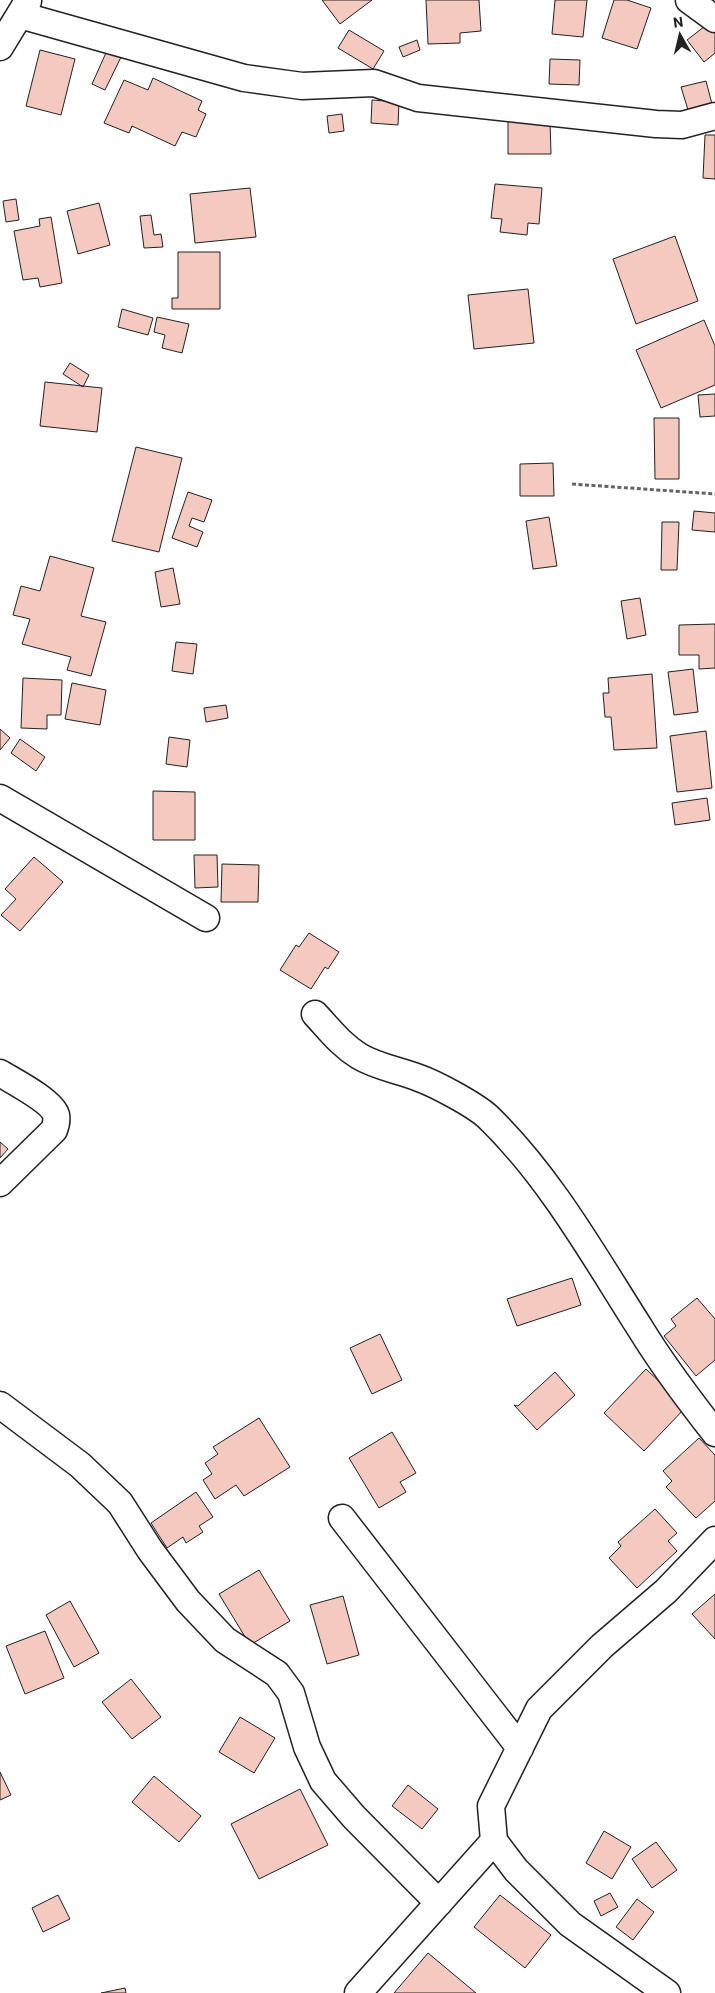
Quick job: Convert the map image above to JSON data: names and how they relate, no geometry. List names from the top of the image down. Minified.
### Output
{"north":"top"}
